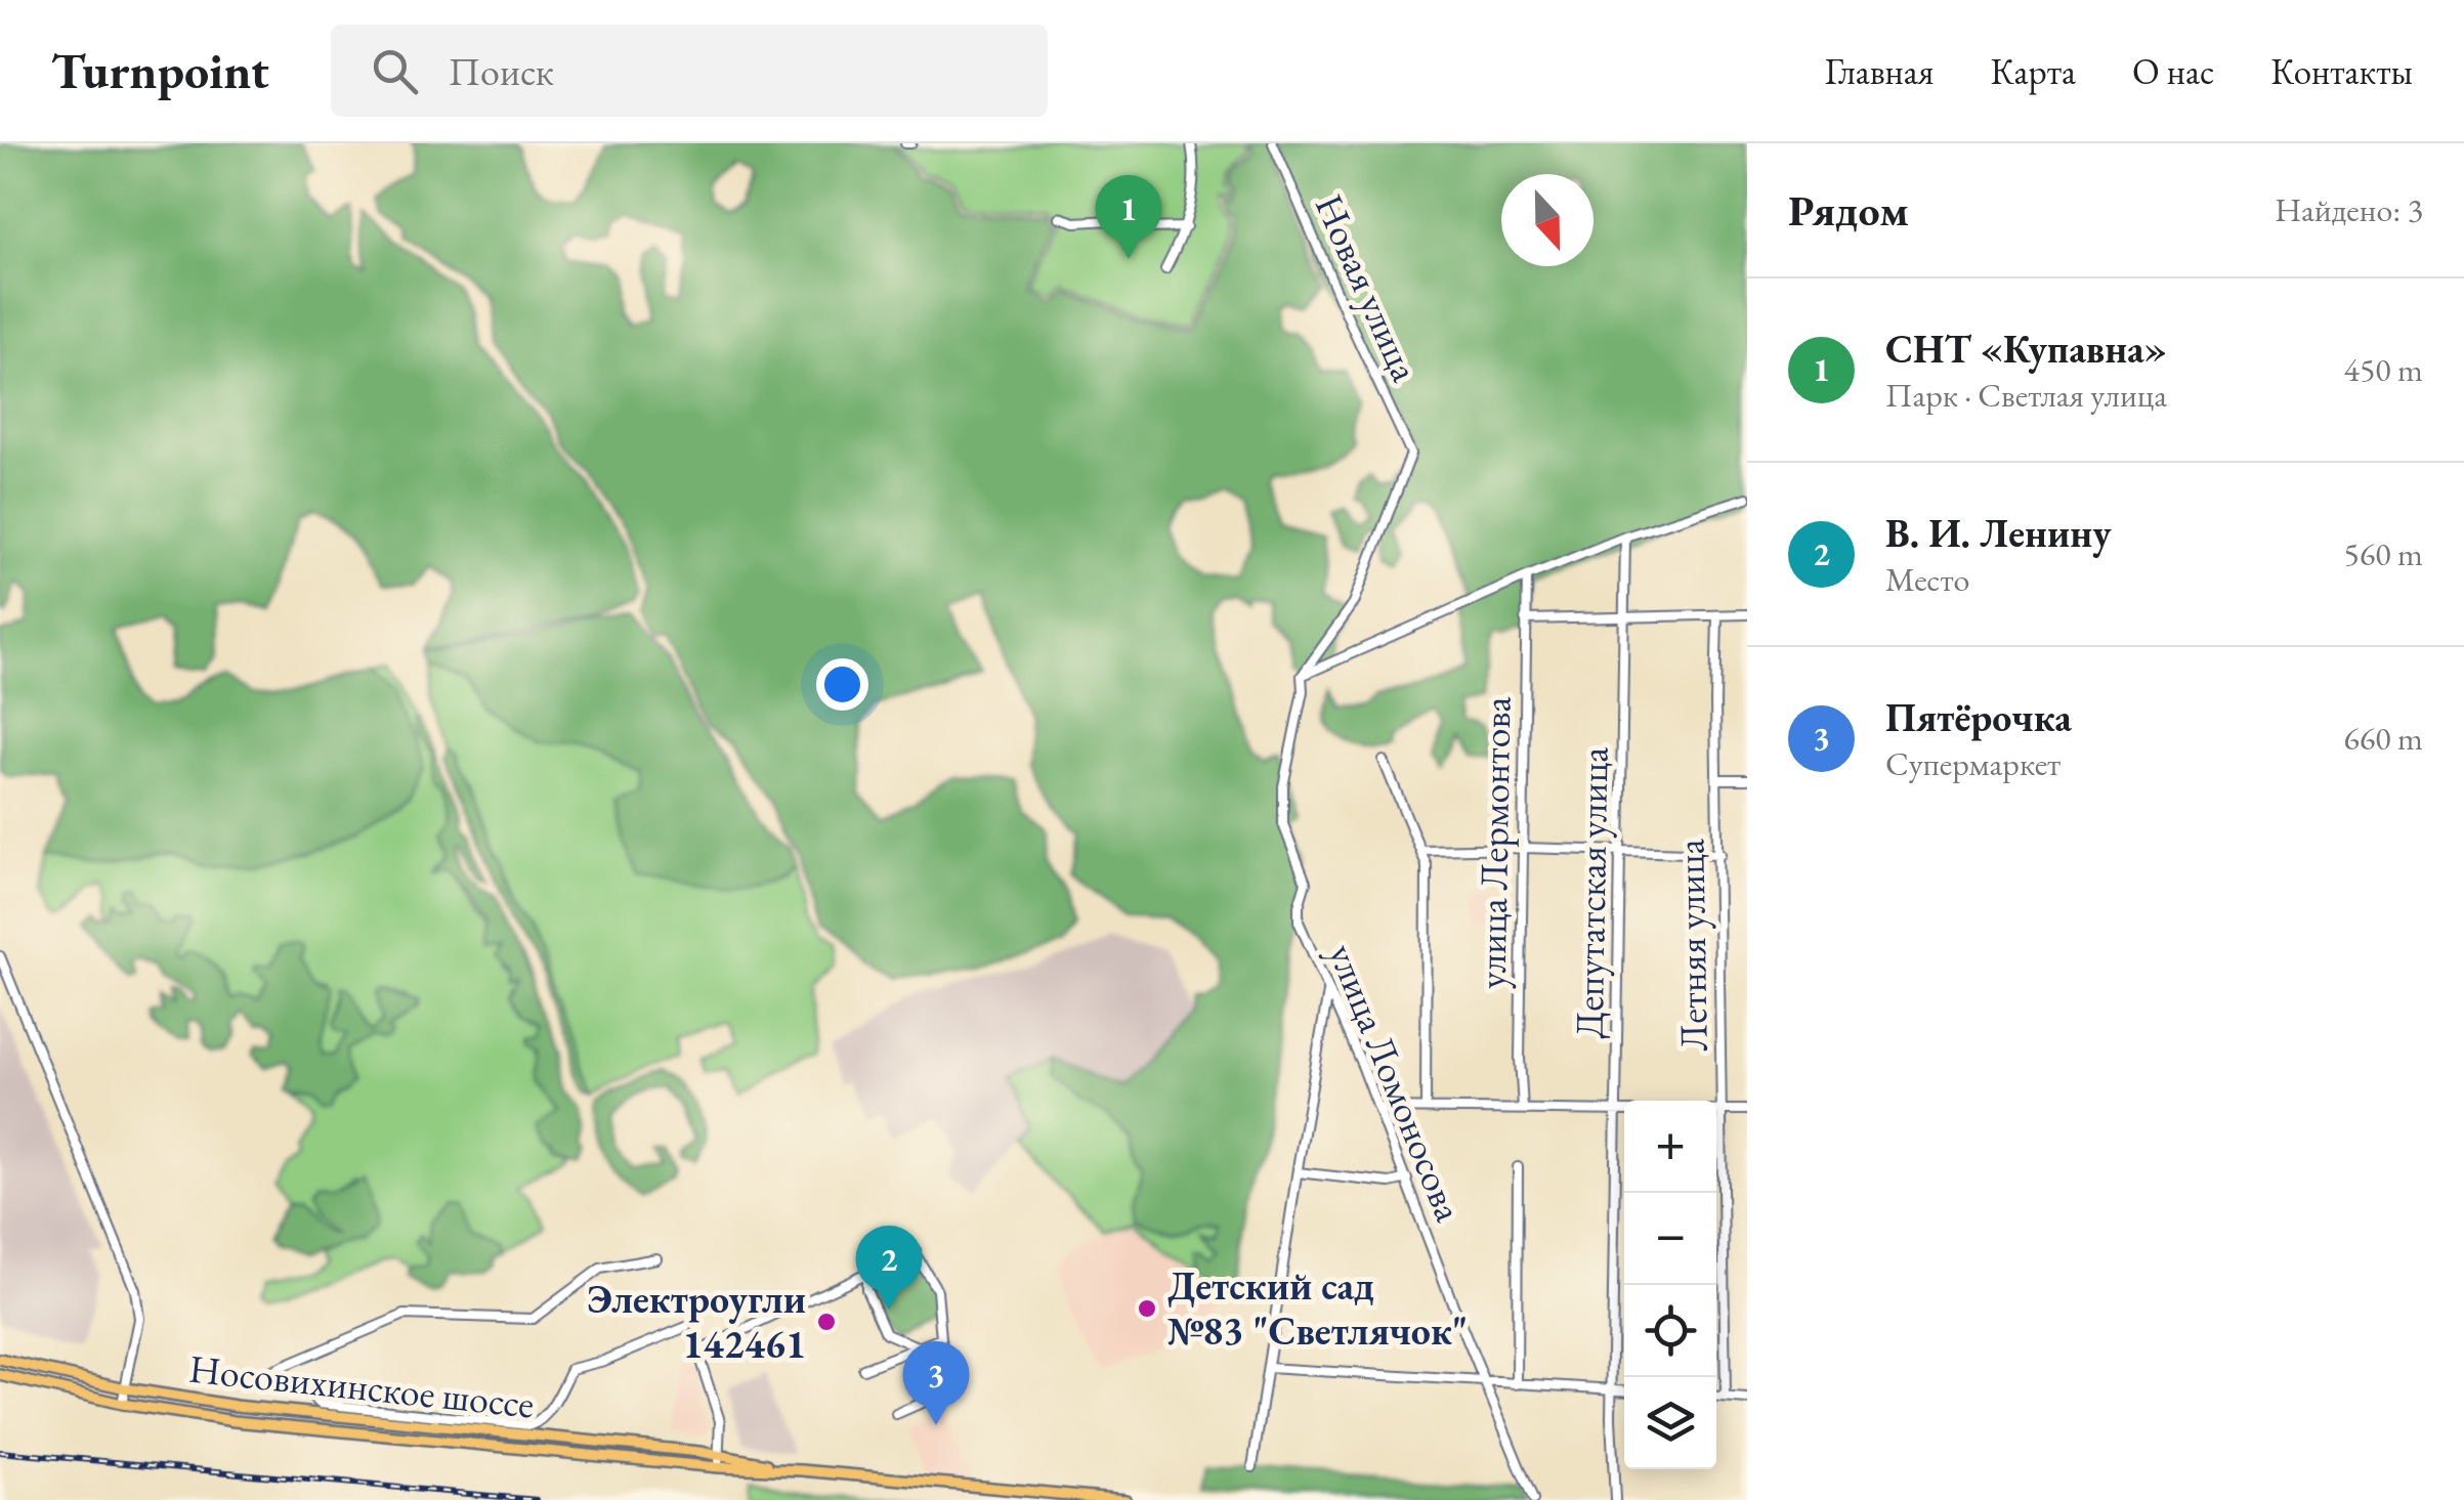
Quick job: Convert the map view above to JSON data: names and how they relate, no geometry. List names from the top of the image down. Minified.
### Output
{"streets":{"main road":["Носовихинское шоссе"],"street":["Новая улица","улица Лермонтова","Депутатская улица","Летняя улица","улица Ломоносова"]},"crossings":[["Новая улица","улица Ломоносова"]],"places":["Детский сад №83 \"Светлячок\"","Электроугли 142461"],"north":"bottom","page":{"header":"Turnpoint","search":"Поиск","nav":["Главная","Карта","О нас","Контакты"],"heading":["Рядом","Найдено: 3"],"pins":["1","2","3"],"list":[{"mark":"1","name":"СНТ «Купавна»","note":"Парк · Светлая улица","value":"450 m"},{"mark":"2","name":"В. И. Ленину","note":"Место","value":"560 m"},{"mark":"3","name":"Пятёрочка","note":"Супермаркет","value":"660 m"}],"map_buttons":["+","−"]}}
